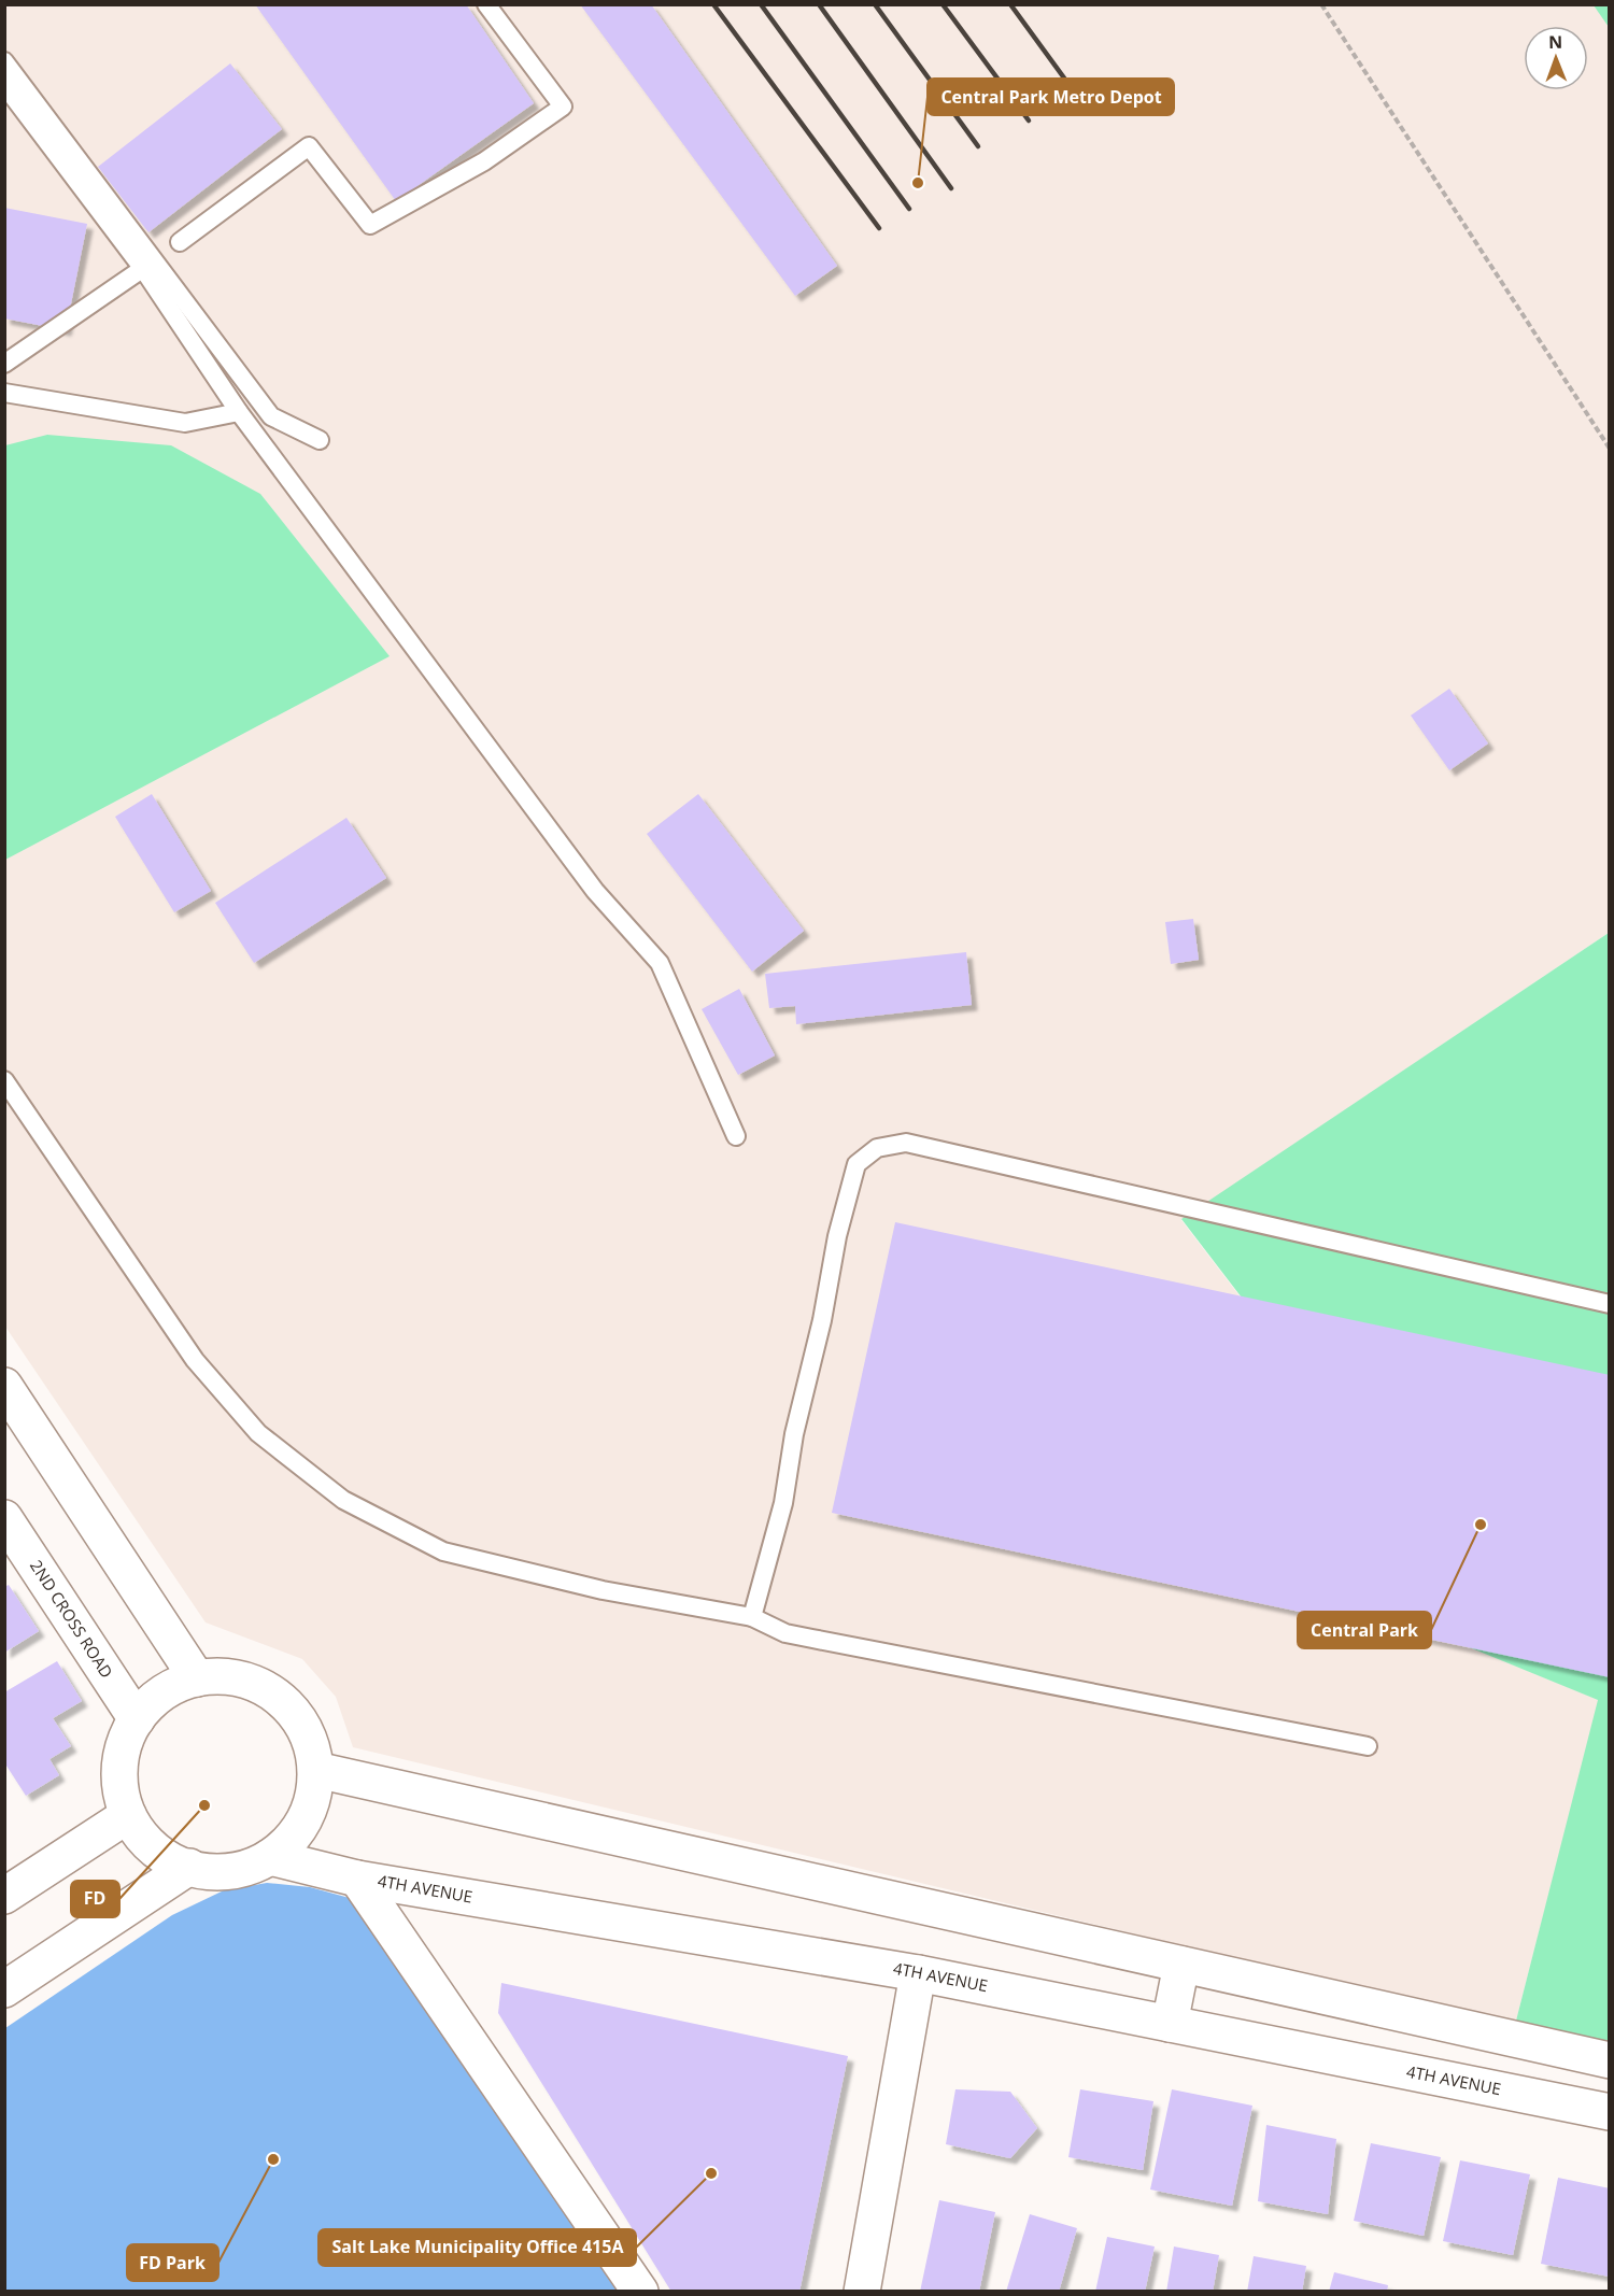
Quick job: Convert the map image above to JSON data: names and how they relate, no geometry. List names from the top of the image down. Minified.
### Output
{"streets":{"main road":["2ND CROSS ROAD","4TH AVENUE"]},"crossings":[["2ND CROSS ROAD","4TH AVENUE"]],"places":["Central Park Metro Depot","Central Park","FD","FD Park","Salt Lake Municipality Office 415A"],"north":"top"}
